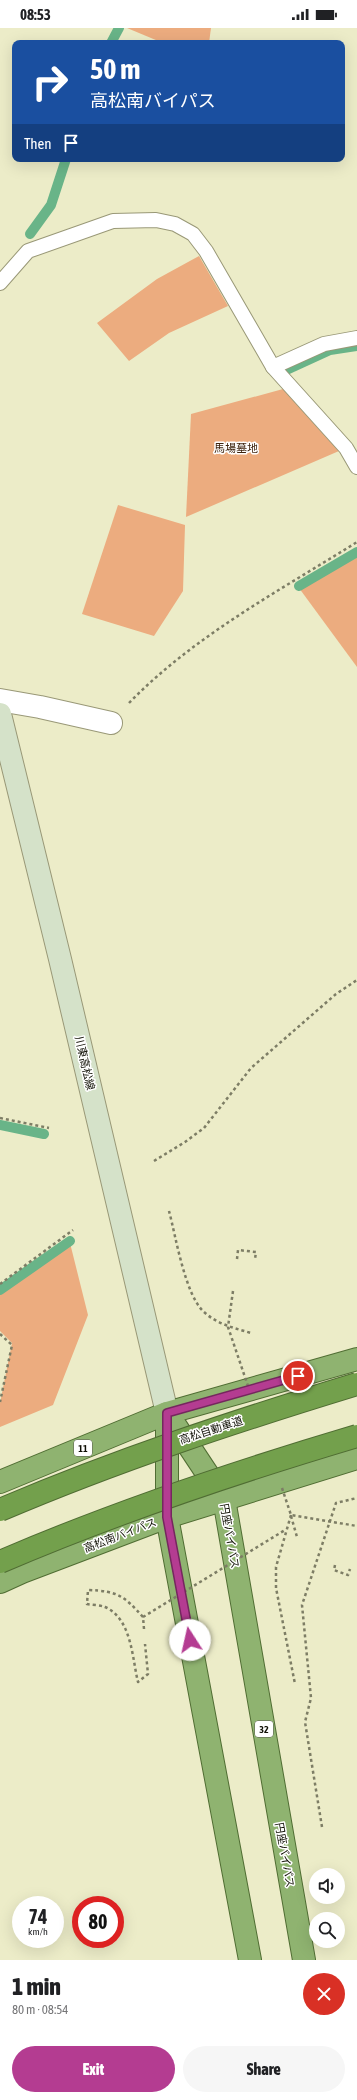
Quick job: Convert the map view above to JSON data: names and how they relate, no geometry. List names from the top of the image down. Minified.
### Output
{"streets":{"highway":["高松自動車道","11","高松南バイパス","円座バイパス","32"],"main road":["川東高松線"]},"crossings":[["川東高松線","11"],["川東高松線","円座バイパス"],["11","円座バイパス"],["高松南バイパス","円座バイパス"]],"parks":["馬場墓地"],"page":{"status":"08:53","turn":["50 m","高松南バイパス"],"then":"Then","speed":"74 km/h","limit":"80","heading":["1 min","80 m · 08:54"],"buttons":["Exit","Share"]}}
